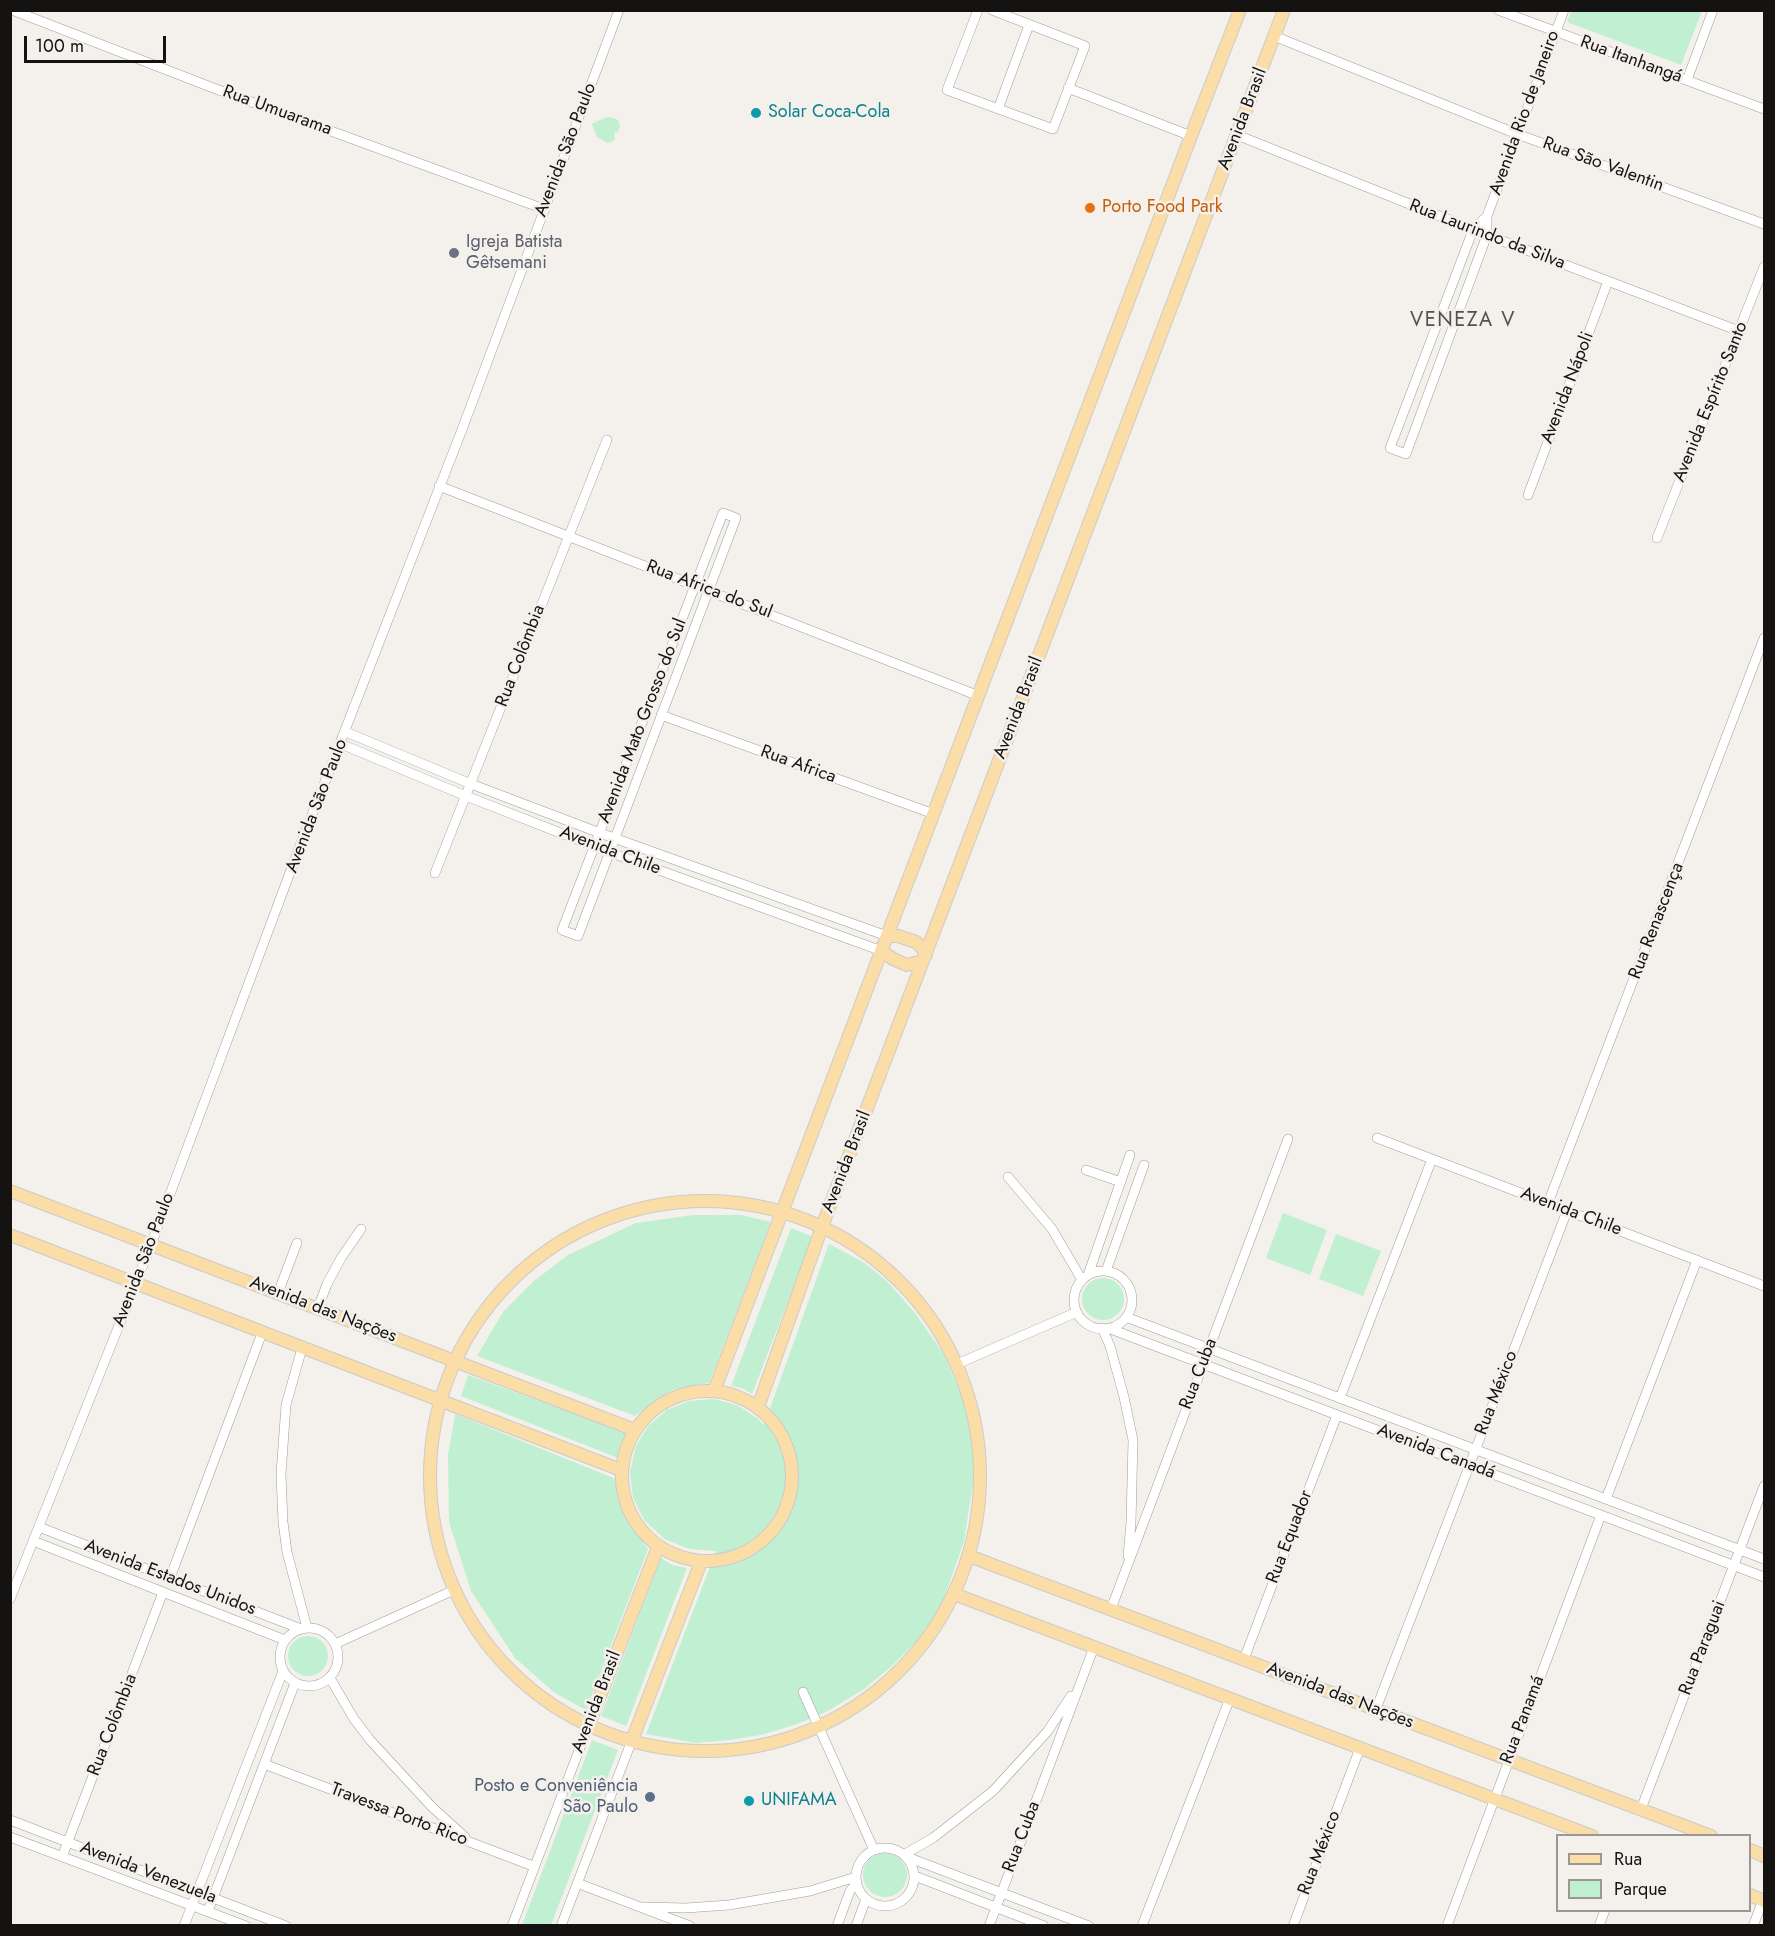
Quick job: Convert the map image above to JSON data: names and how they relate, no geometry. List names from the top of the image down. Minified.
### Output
{"streets":{"main road":["Avenida Brasil","Avenida das Nações"],"street":["Rua Itanhangá","Rua Umuarama","Avenida Rio de Janeiro","Avenida São Paulo","Rua São Valentin","Rua Laurindo da Silva","Avenida Nápoli","Avenida Espírito Santo","Rua Africa do Sul","Rua Colômbia","Avenida Mato Grosso do Sul","Rua Africa","Avenida Chile","Rua Renascença","Rua Cuba","Rua México","Avenida Canadá","Rua Equador","Avenida Estados Unidos","Rua Paraguai","Rua Panamá","Travessa Porto Rico","Avenida Venezuela"]},"crossings":[["Rua Itanhangá","Avenida Rio de Janeiro"],["Rua Umuarama","Avenida São Paulo"],["Avenida Rio de Janeiro","Rua São Valentin"],["Avenida Rio de Janeiro","Rua Laurindo da Silva"],["Avenida Brasil","Rua São Valentin"],["Avenida Brasil","Rua Laurindo da Silva"],["Avenida Brasil","Avenida das Nações"],["Avenida Brasil","Travessa Porto Rico"],["Avenida São Paulo","Rua Africa do Sul"],["Avenida São Paulo","Avenida Chile"],["Avenida São Paulo","Avenida das Nações"],["Avenida São Paulo","Avenida Estados Unidos"],["Rua Laurindo da Silva","Avenida Nápoli"],["Rua Laurindo da Silva","Avenida Espírito Santo"],["Rua Africa do Sul","Rua Colômbia"],["Rua Africa do Sul","Avenida Mato Grosso do Sul"],["Rua Colômbia","Avenida Chile"],["Rua Colômbia","Avenida Estados Unidos"],["Rua Colômbia","Avenida Venezuela"],["Avenida Mato Grosso do Sul","Rua Africa"],["Avenida Mato Grosso do Sul","Avenida Chile"],["Avenida Chile","Rua Renascença"],["Avenida Chile","Rua México"],["Avenida das Nações","Rua Cuba"],["Avenida das Nações","Rua México"],["Avenida das Nações","Rua Equador"],["Avenida das Nações","Rua Paraguai"],["Avenida das Nações","Rua Panamá"],["Rua Cuba","Avenida Canadá"],["Rua México","Avenida Canadá"],["Avenida Canadá","Rua Equador"],["Avenida Canadá","Rua Paraguai"],["Avenida Canadá","Rua Panamá"]],"districts":["VENEZA V"],"places":["Solar Coca-Cola","Porto Food Park","Igreja Batista Gêtsemani","Posto e Conveniência São Paulo","UNIFAMA"],"legend":["Rua","Parque"],"scale_bar":"100 m"}
